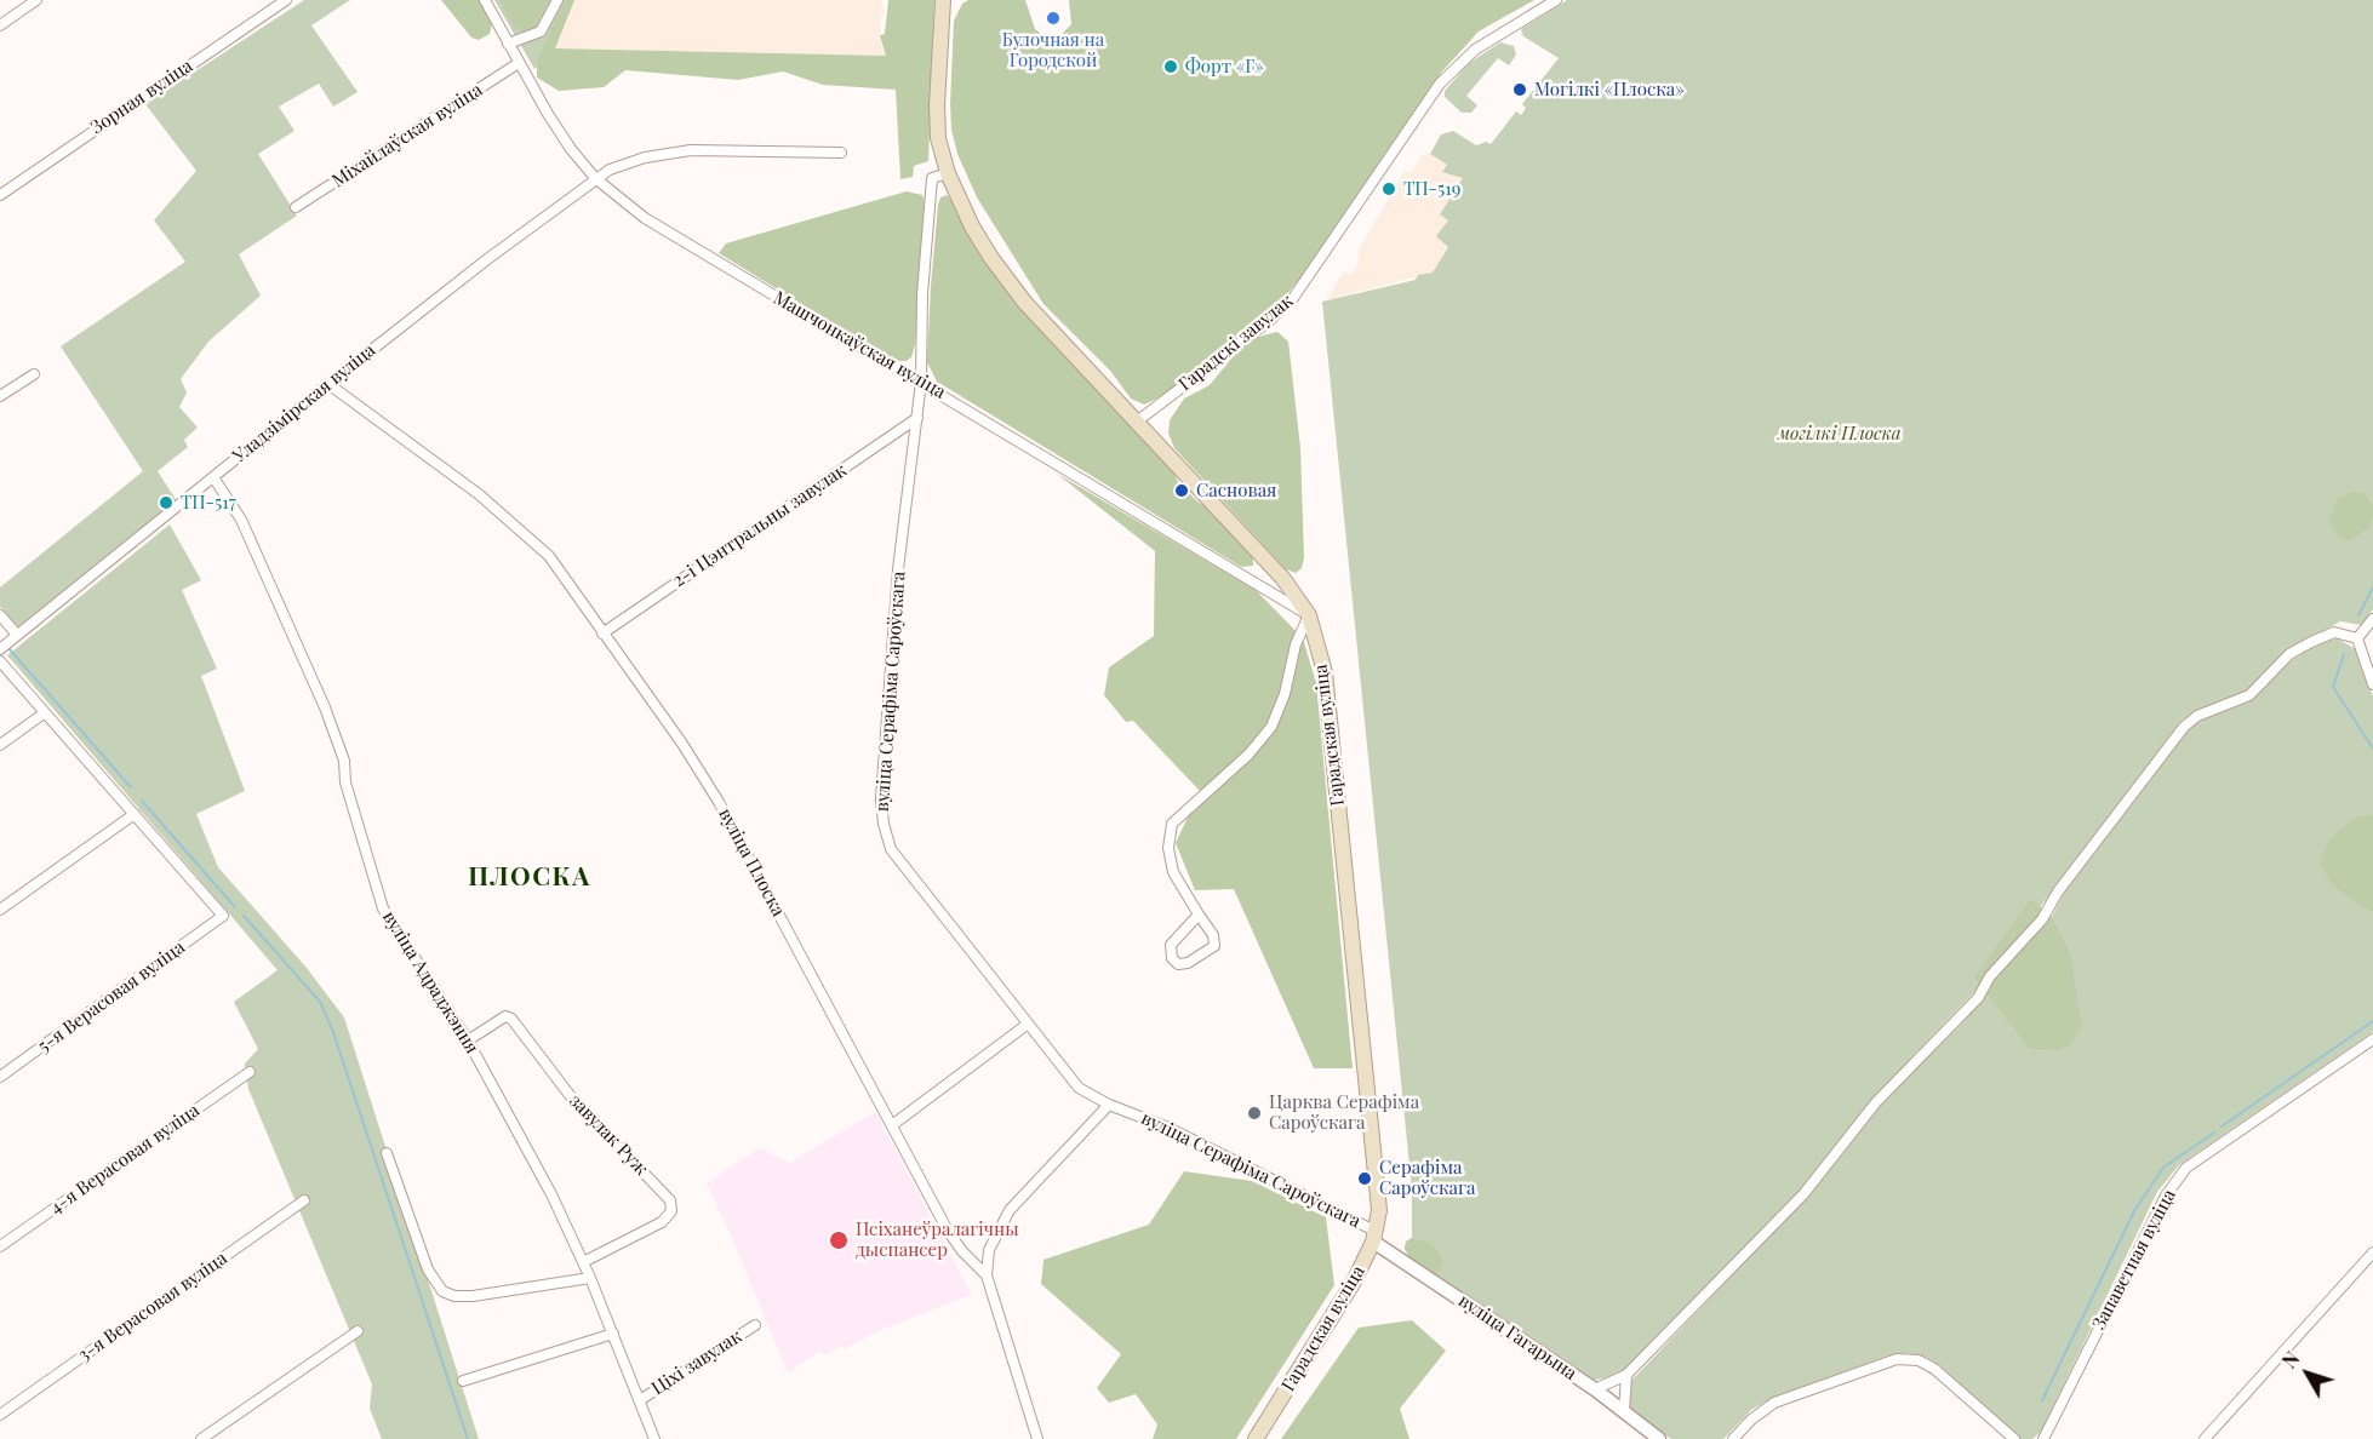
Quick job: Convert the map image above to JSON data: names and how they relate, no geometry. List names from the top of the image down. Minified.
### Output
{"streets":{"main road":["Гарадская вуліца"],"street":["Зорная вуліца","Міхайлаўская вуліца","Гарадскі завулак","Машчонкаўская вуліца","Уладзімірская вуліца","2-і Цэнтральны завулак","вуліца Серафіма Сароўскага","вуліца Плоска","вуліца Адраджэння","5-я Верасовая вуліца","завулак Руж","4-я Верасовая вуліца","Запаветная вуліца","3-я Верасовая вуліца","вуліца Гагарына","Ціхі завулак"]},"crossings":[["Міхайлаўская вуліца","Машчонкаўская вуліца"],["Гарадскі завулак","Гарадская вуліца"],["Машчонкаўская вуліца","Уладзімірская вуліца"],["Машчонкаўская вуліца","вуліца Серафіма Сароўскага"],["Машчонкаўская вуліца","Гарадская вуліца"],["Уладзімірская вуліца","вуліца Плоска"],["Уладзімірская вуліца","вуліца Адраджэння"],["2-і Цэнтральны завулак","вуліца Серафіма Сароўскага"],["2-і Цэнтральны завулак","вуліца Плоска"],["вуліца Серафіма Сароўскага","Гарадская вуліца"],["вуліца Серафіма Сароўскага","вуліца Гагарына"],["Гарадская вуліца","вуліца Гагарына"],["вуліца Адраджэння","завулак Руж"],["вуліца Адраджэння","Ціхі завулак"]],"districts":["ПЛОСКА"],"parks":["могілкі Плоска"],"places":["Булочная на Городской","Форт «Г»","Могілкі «Плоска»","ТП-519","Сасновая","ТП-517","Царква Серафіма Сароўскага","Серафіма Сароўскага","Псіханеўралагічны дыспансер"],"north":"top left"}
